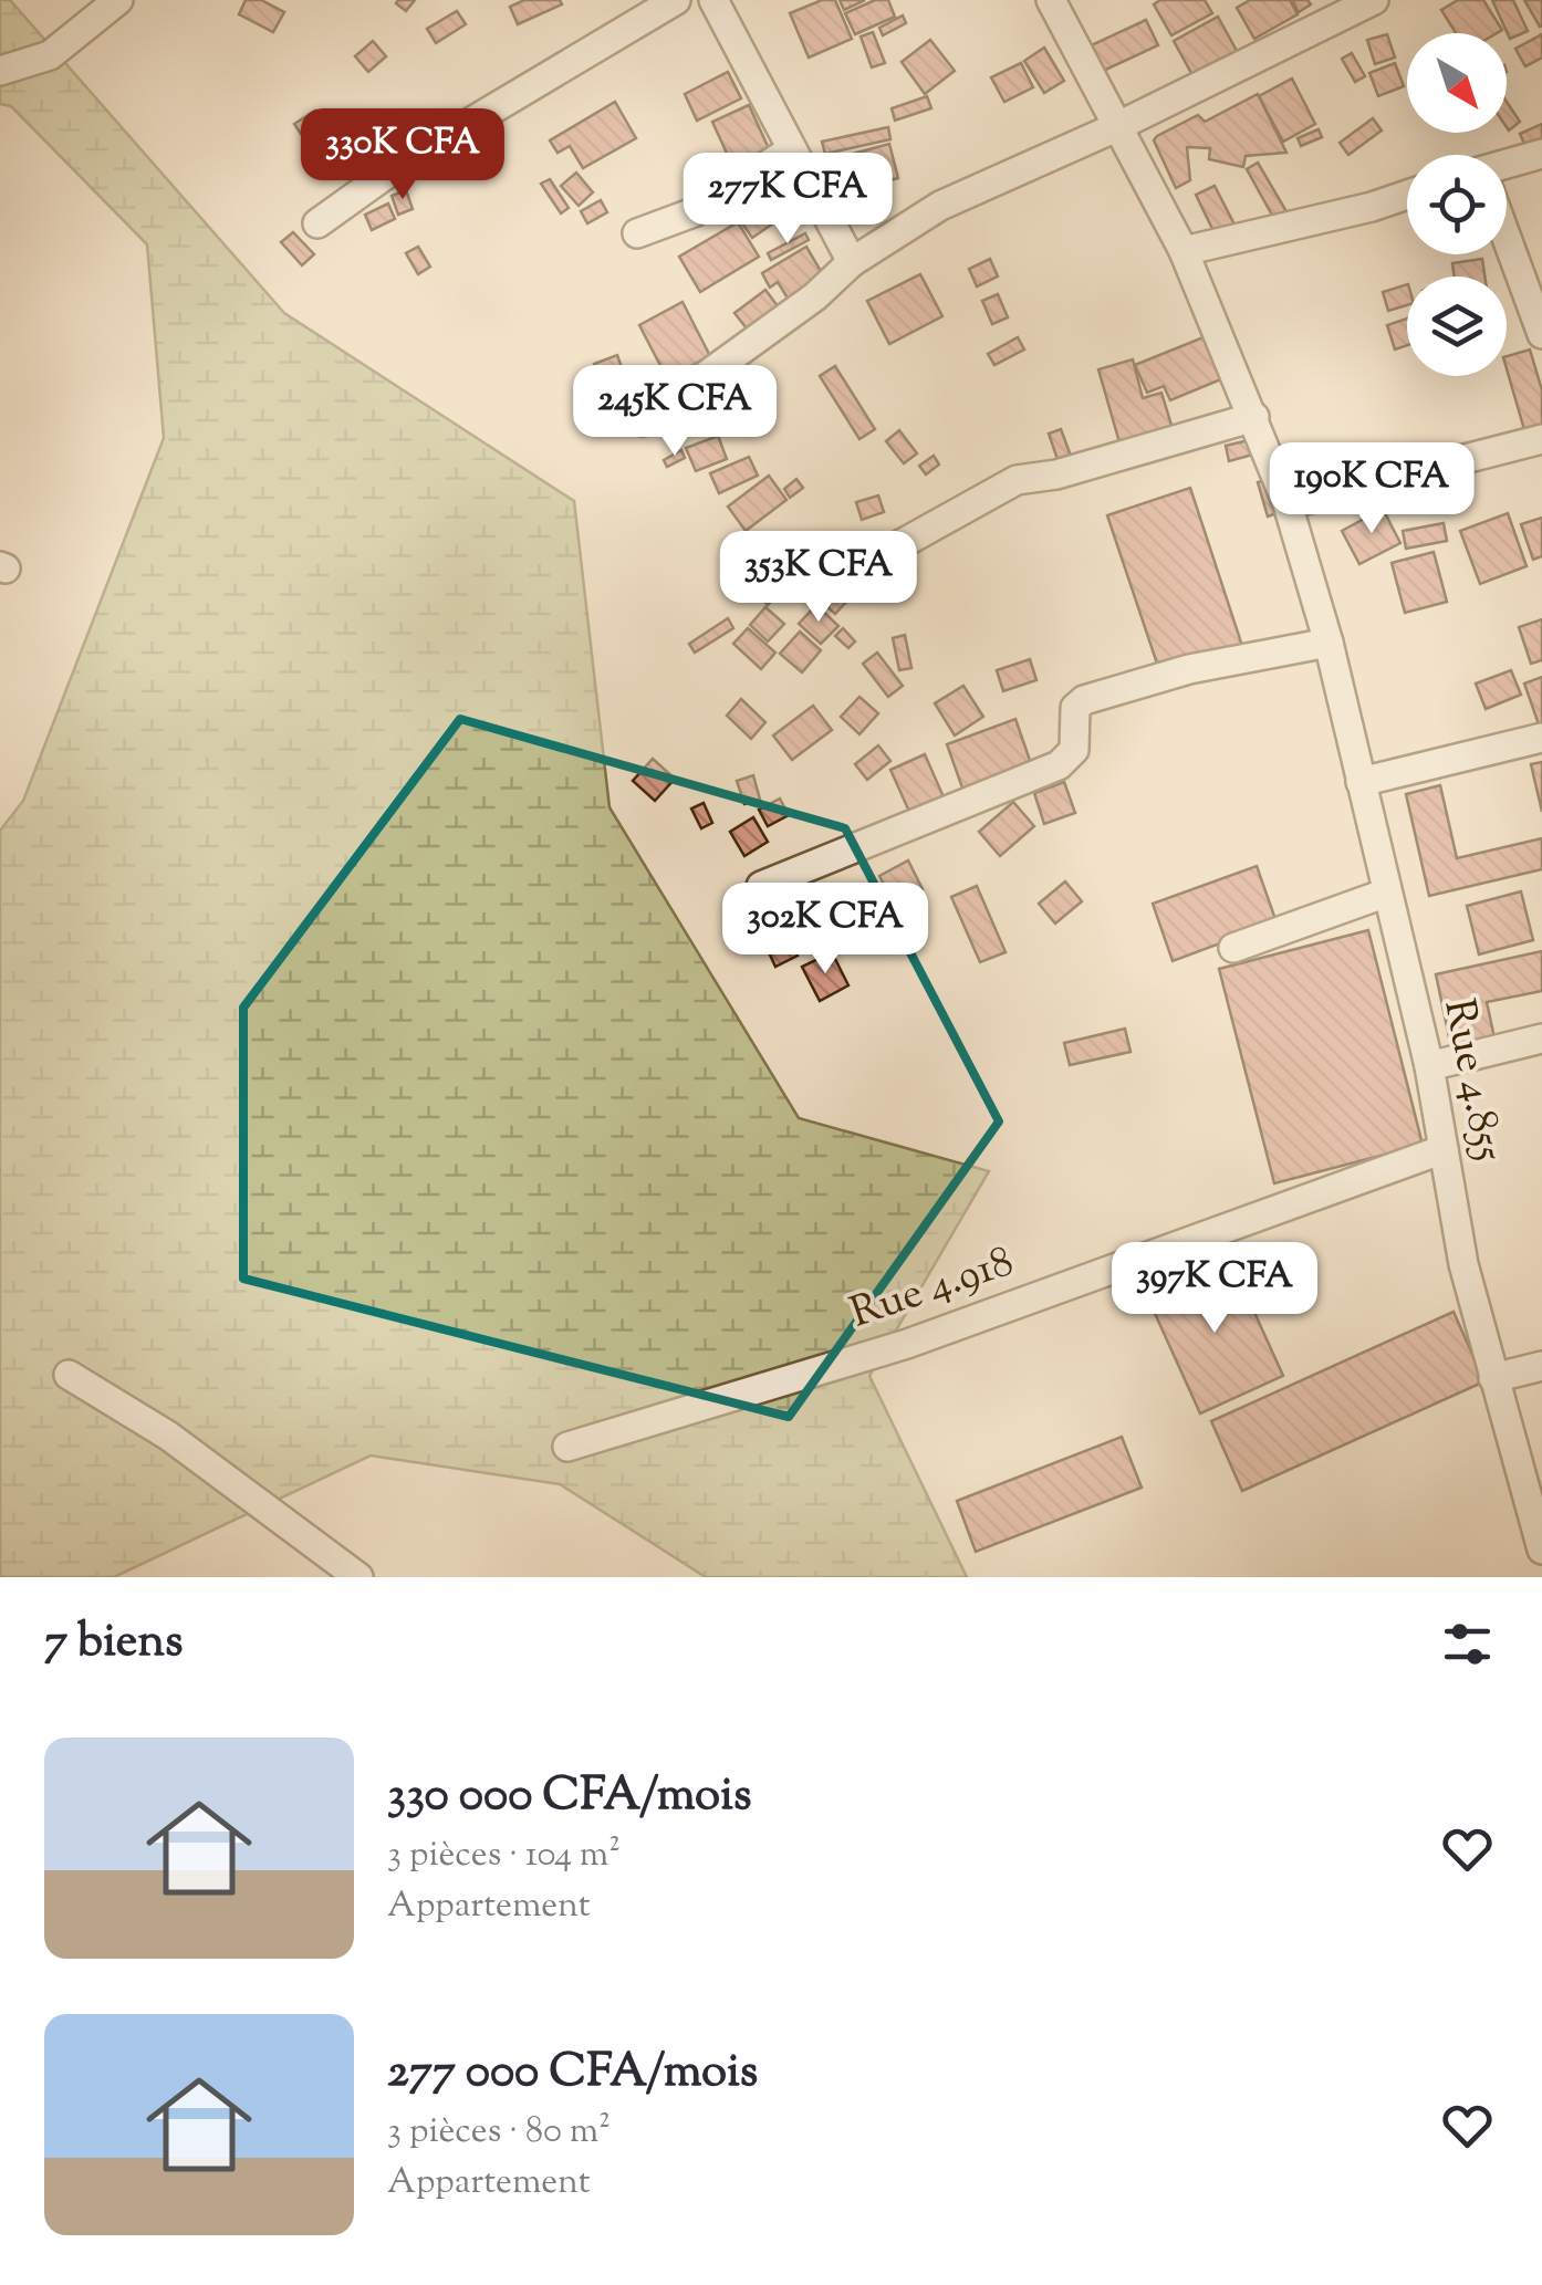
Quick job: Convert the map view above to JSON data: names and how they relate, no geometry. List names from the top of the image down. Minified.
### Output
{"streets":{"street":["Rue 4.855","Rue 4.918"]},"crossings":[["Rue 4.855","Rue 4.918"]],"north":"bottom right","page":{"price":["330K CFA","277K CFA","245K CFA","190K CFA","353K CFA","302K CFA","397K CFA"],"heading":"7 biens","list":[{"name":"330 000 CFA/mois","note":"3 pièces · 104 m² · Appartement"},{"name":"277 000 CFA/mois","note":"3 pièces · 80 m² · Appartement"}]}}
